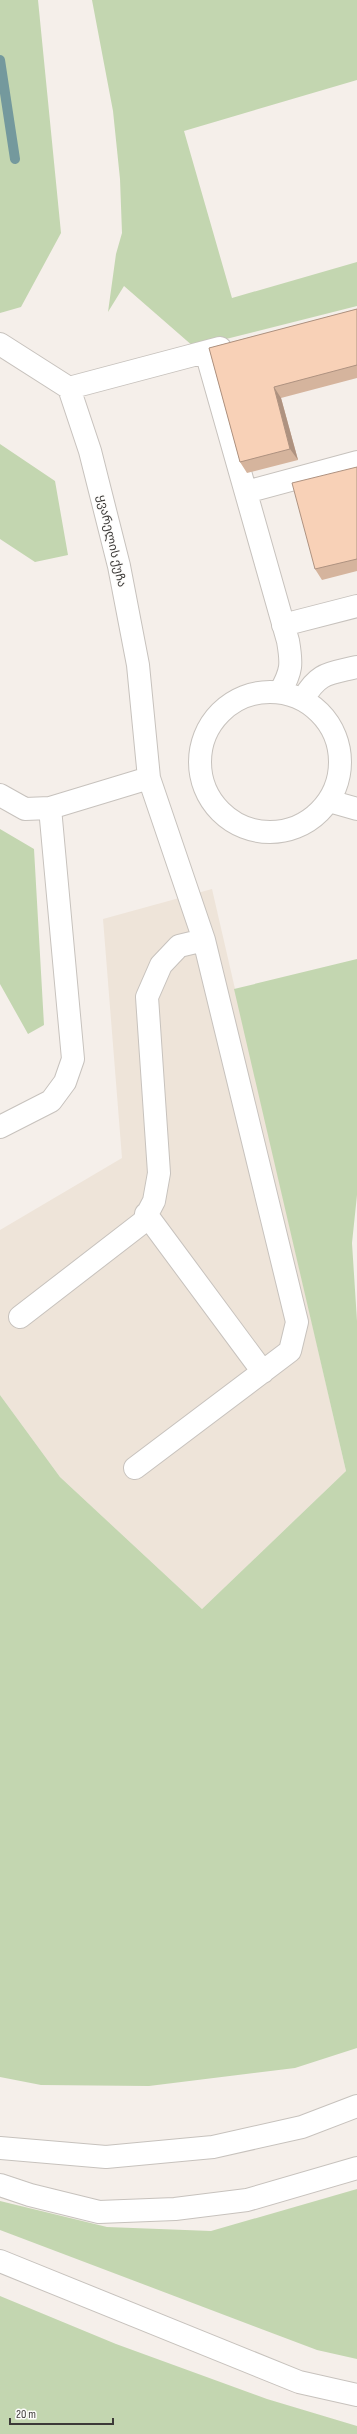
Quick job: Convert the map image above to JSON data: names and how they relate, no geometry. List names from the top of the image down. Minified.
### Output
{"streets":{"street":["ყვარელის ქუჩა"]},"scale_bar":"20 m"}
